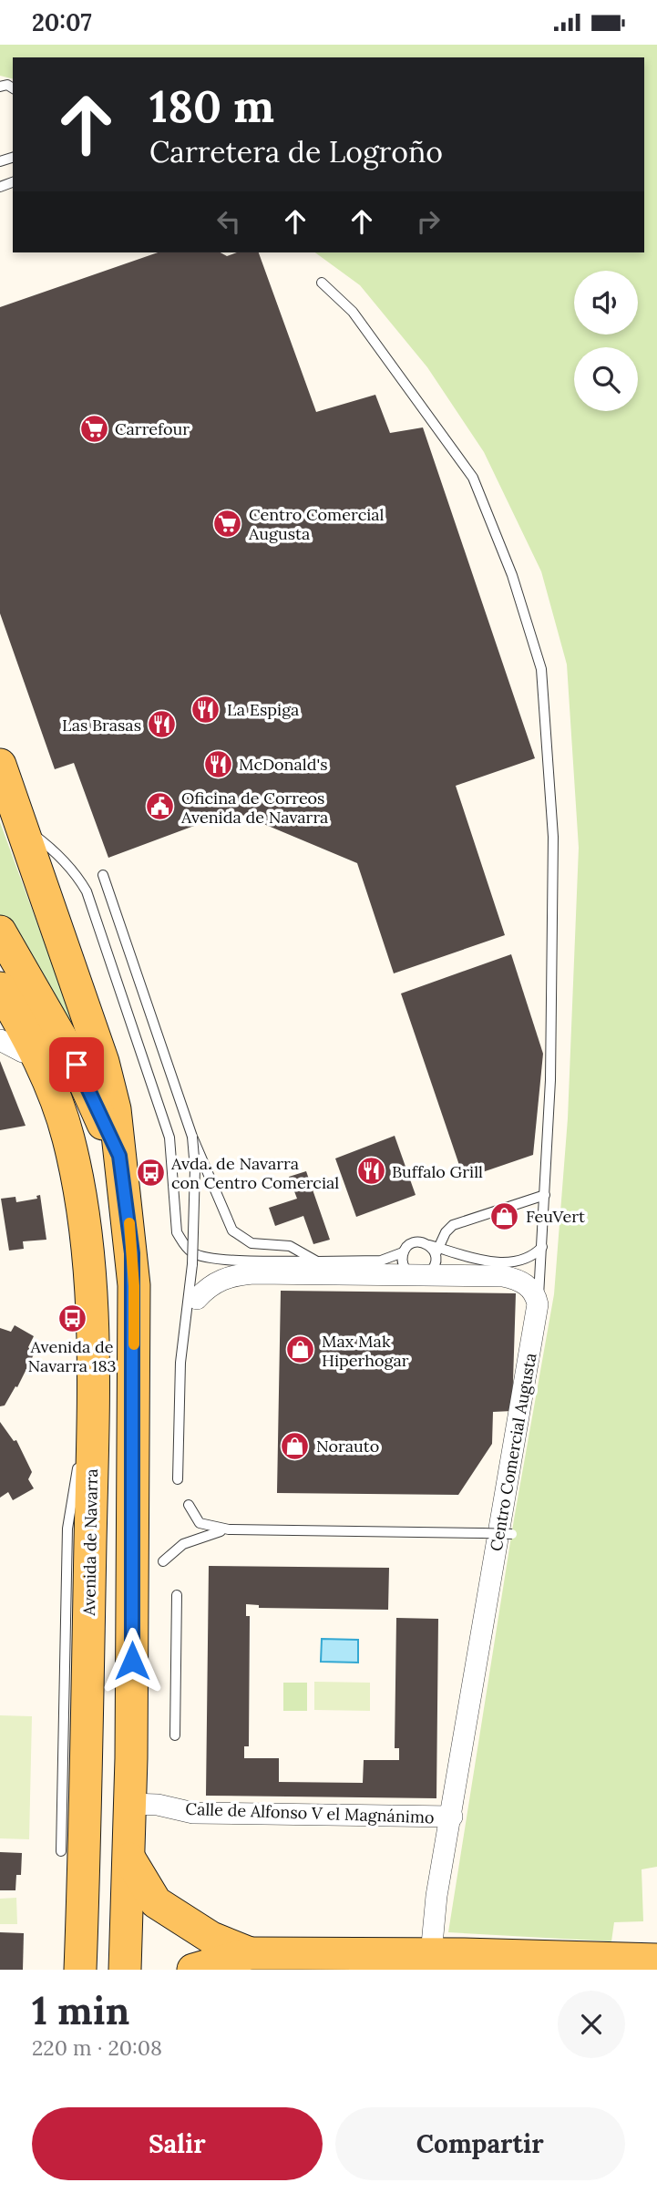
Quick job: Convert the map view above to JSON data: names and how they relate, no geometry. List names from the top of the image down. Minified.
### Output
{"streets":{"main road":["Avenida de Navarra"],"street":["Centro Comercial Augusta","Calle de Alfonso V el Magnánimo"]},"crossings":[["Centro Comercial Augusta","Calle de Alfonso V el Magnánimo"]],"places":{"supermarket":["Carrefour","Centro Comercial Augusta"],"restaurant":["La Espiga","Las Brasas","McDonald's","Buffalo Grill"],"public building":["Oficina de Correos Avenida de Navarra"],"bus stop":["Avda. de Navarra con Centro Comercial","Avenida de Navarra 183"],"shop":["FeuVert","Max Mak Hiperhogar","Norauto"]},"page":{"status":"20:07","turn":["180 m","Carretera de Logroño"],"heading":["1 min","220 m · 20:08"],"buttons":["Salir","Compartir"]}}
